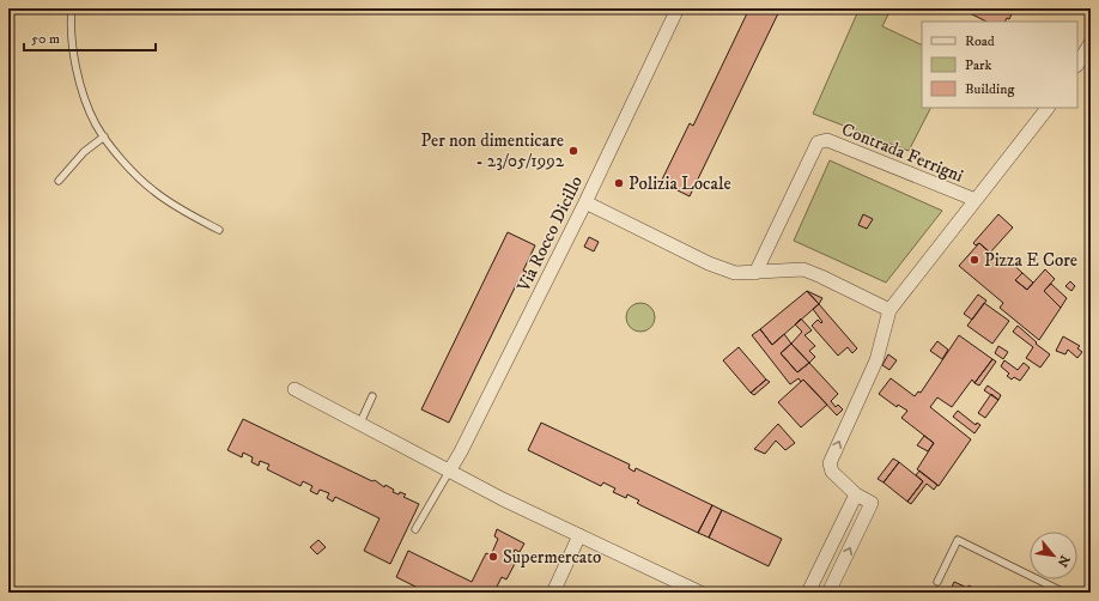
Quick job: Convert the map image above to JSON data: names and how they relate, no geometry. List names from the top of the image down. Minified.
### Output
{"streets":{"street":["Contrada Ferrigni","Via Rocco Dicillo"]},"places":["Per non dimenticare - 23/05/1992","Polizia Locale","Pizza E Core","Supermercato"],"legend":["Road","Park","Building"],"scale_bar":"50 m","north":"bottom right"}
